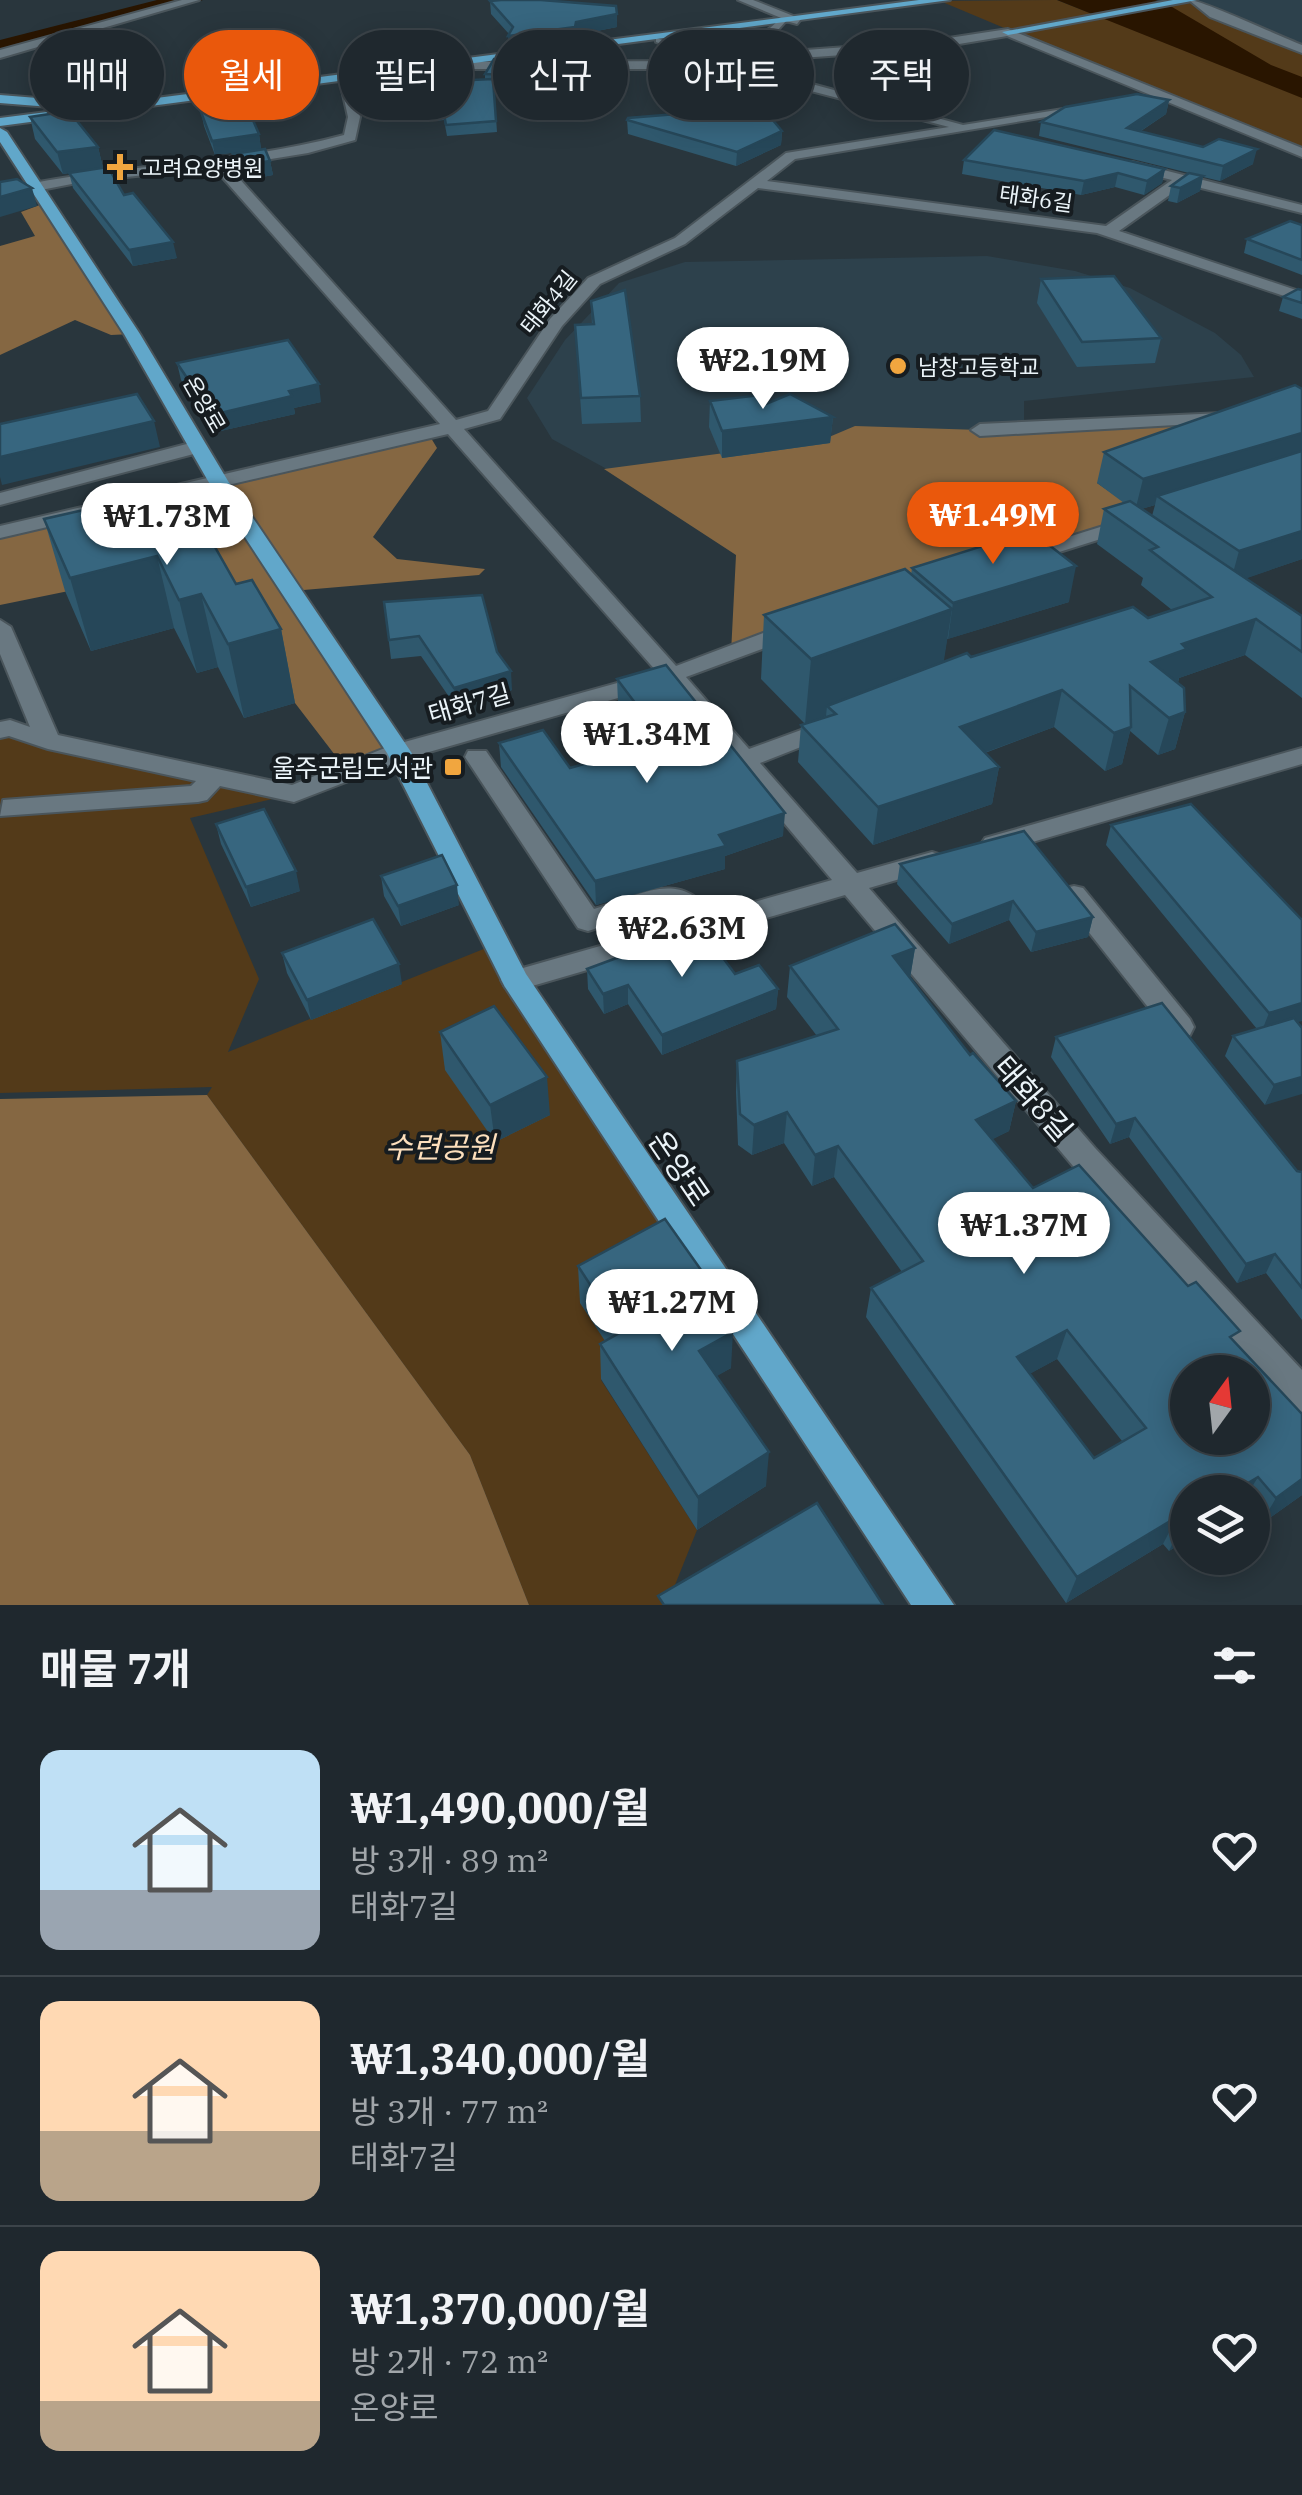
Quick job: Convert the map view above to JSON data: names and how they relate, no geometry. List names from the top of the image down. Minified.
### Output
{"streets":{"main road":["온양로"],"street":["태화6길","태화4길","태화7길","태화8길"]},"crossings":[["태화6길","태화4길"],["태화4길","온양로"],["태화4길","태화8길"],["온양로","태화7길"],["태화7길","태화8길"]],"parks":["수련공원"],"places":{"health":["고려요양병원"],"other":["남창고등학교"],"transit":["울주군립도서관"]},"north":"top","page":{"chip":["매매","월세","필터","신규","아파트","주택"],"price":["₩2.19M","₩1.49M","₩1.73M","₩1.34M","₩2.63M","₩1.37M","₩1.27M"],"heading":"매물 7개","list":[{"name":"₩1,490,000/월","note":"방 3개 · 89 m² · 태화7길"},{"name":"₩1,340,000/월","note":"방 3개 · 77 m² · 태화7길"},{"name":"₩1,370,000/월","note":"방 2개 · 72 m² · 온양로"}]}}
